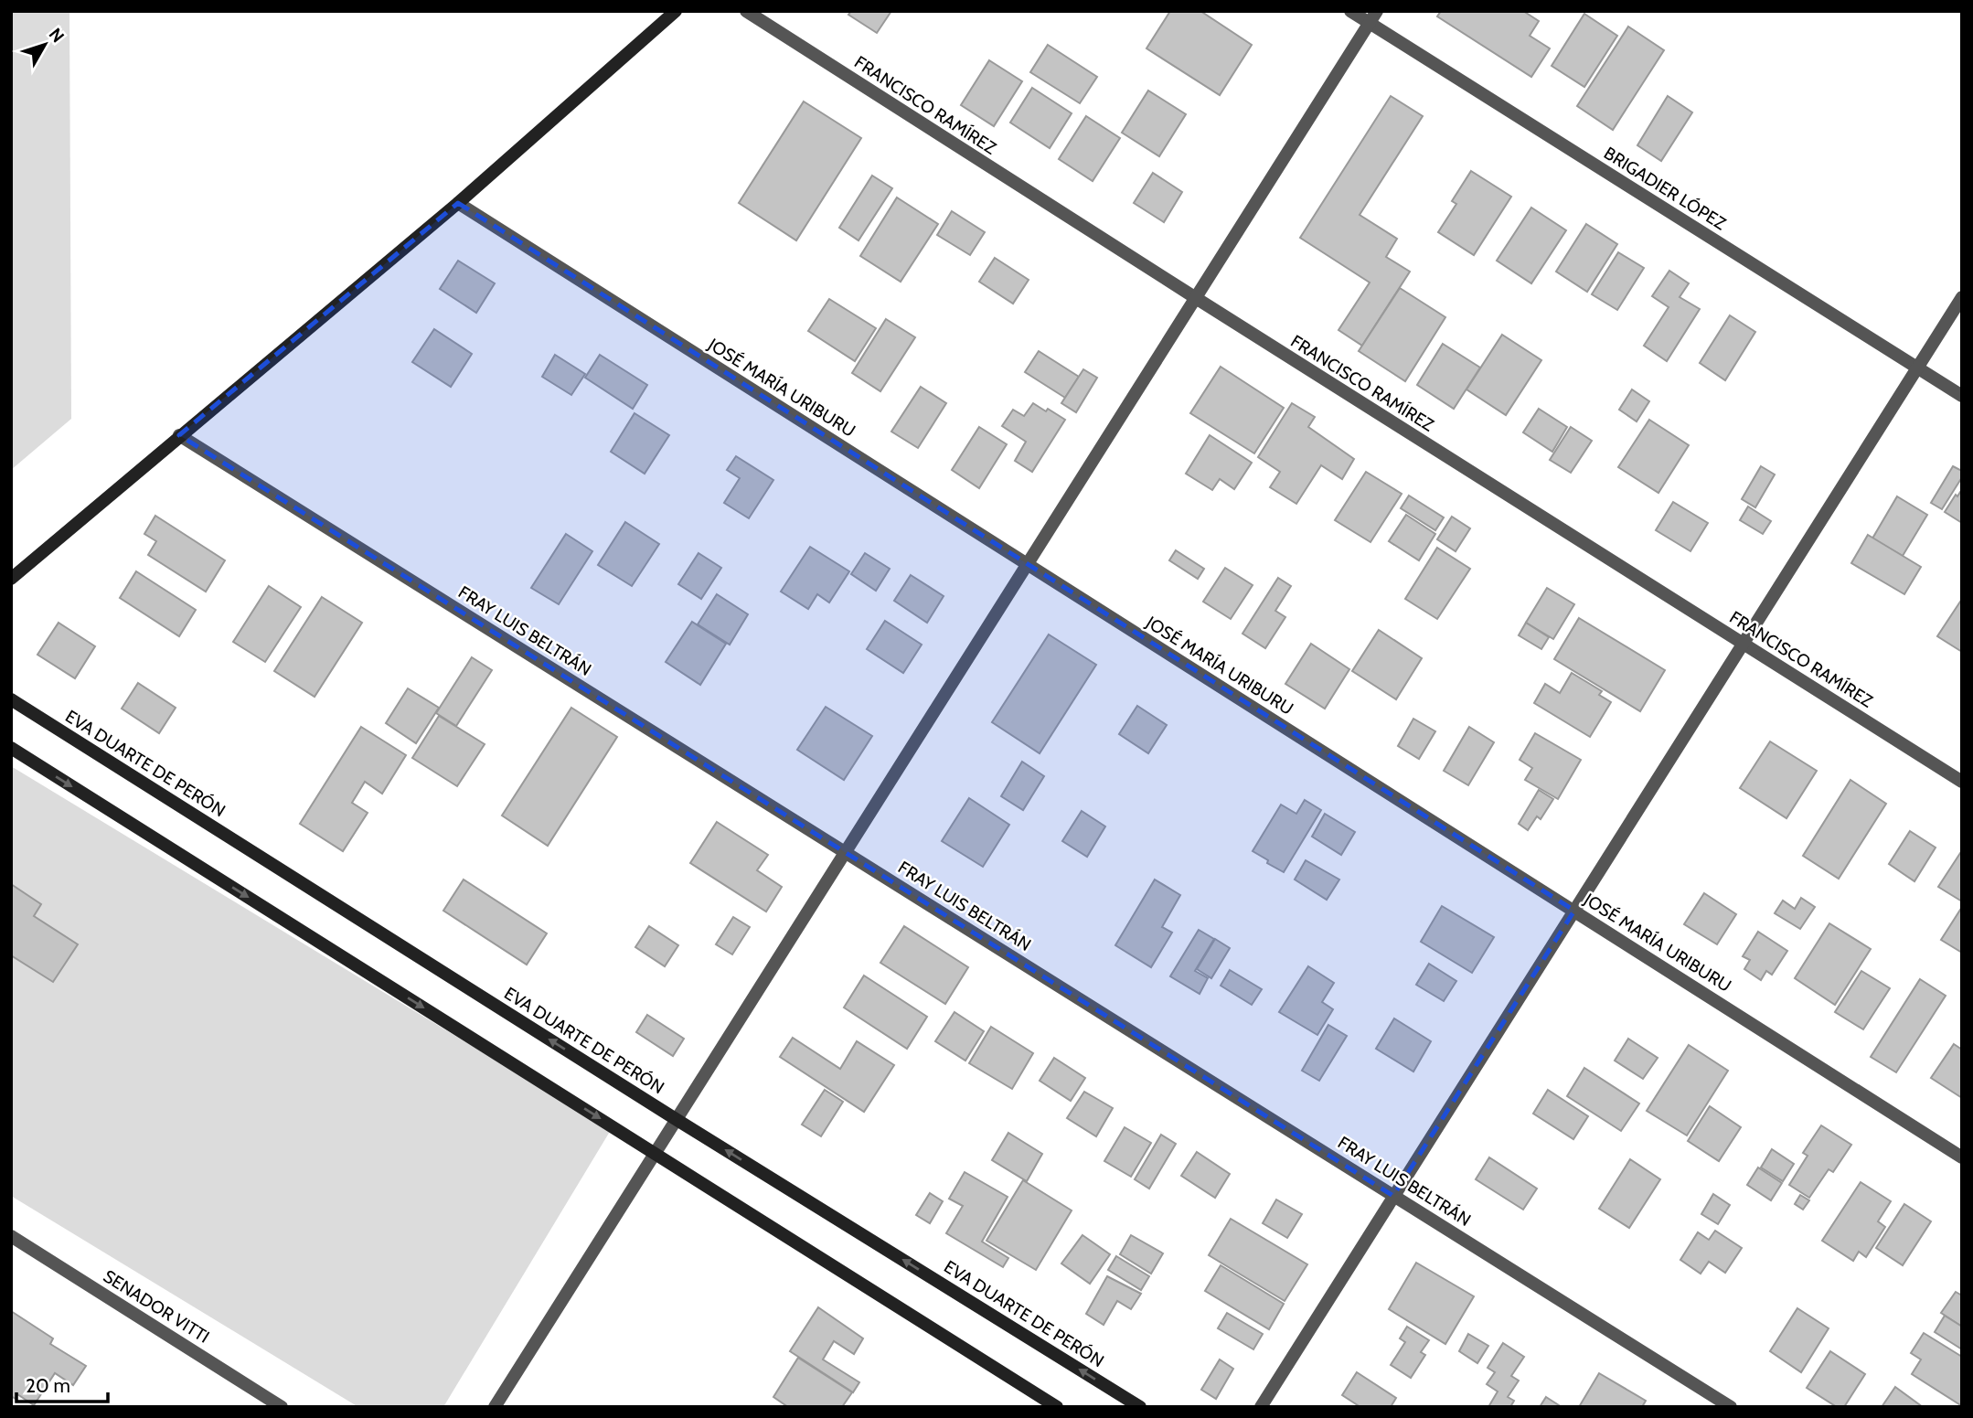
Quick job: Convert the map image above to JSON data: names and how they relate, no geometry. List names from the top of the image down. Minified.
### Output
{"streets":{"street":["FRANCISCO RAMÍREZ","BRIGADIER LÓPEZ","JOSÉ MARÍA URIBURU","FRAY LUIS BELTRÁN","EVA DUARTE DE PERÓN","SENADOR VITTI"]},"scale_bar":"20 m","north":"top right"}
